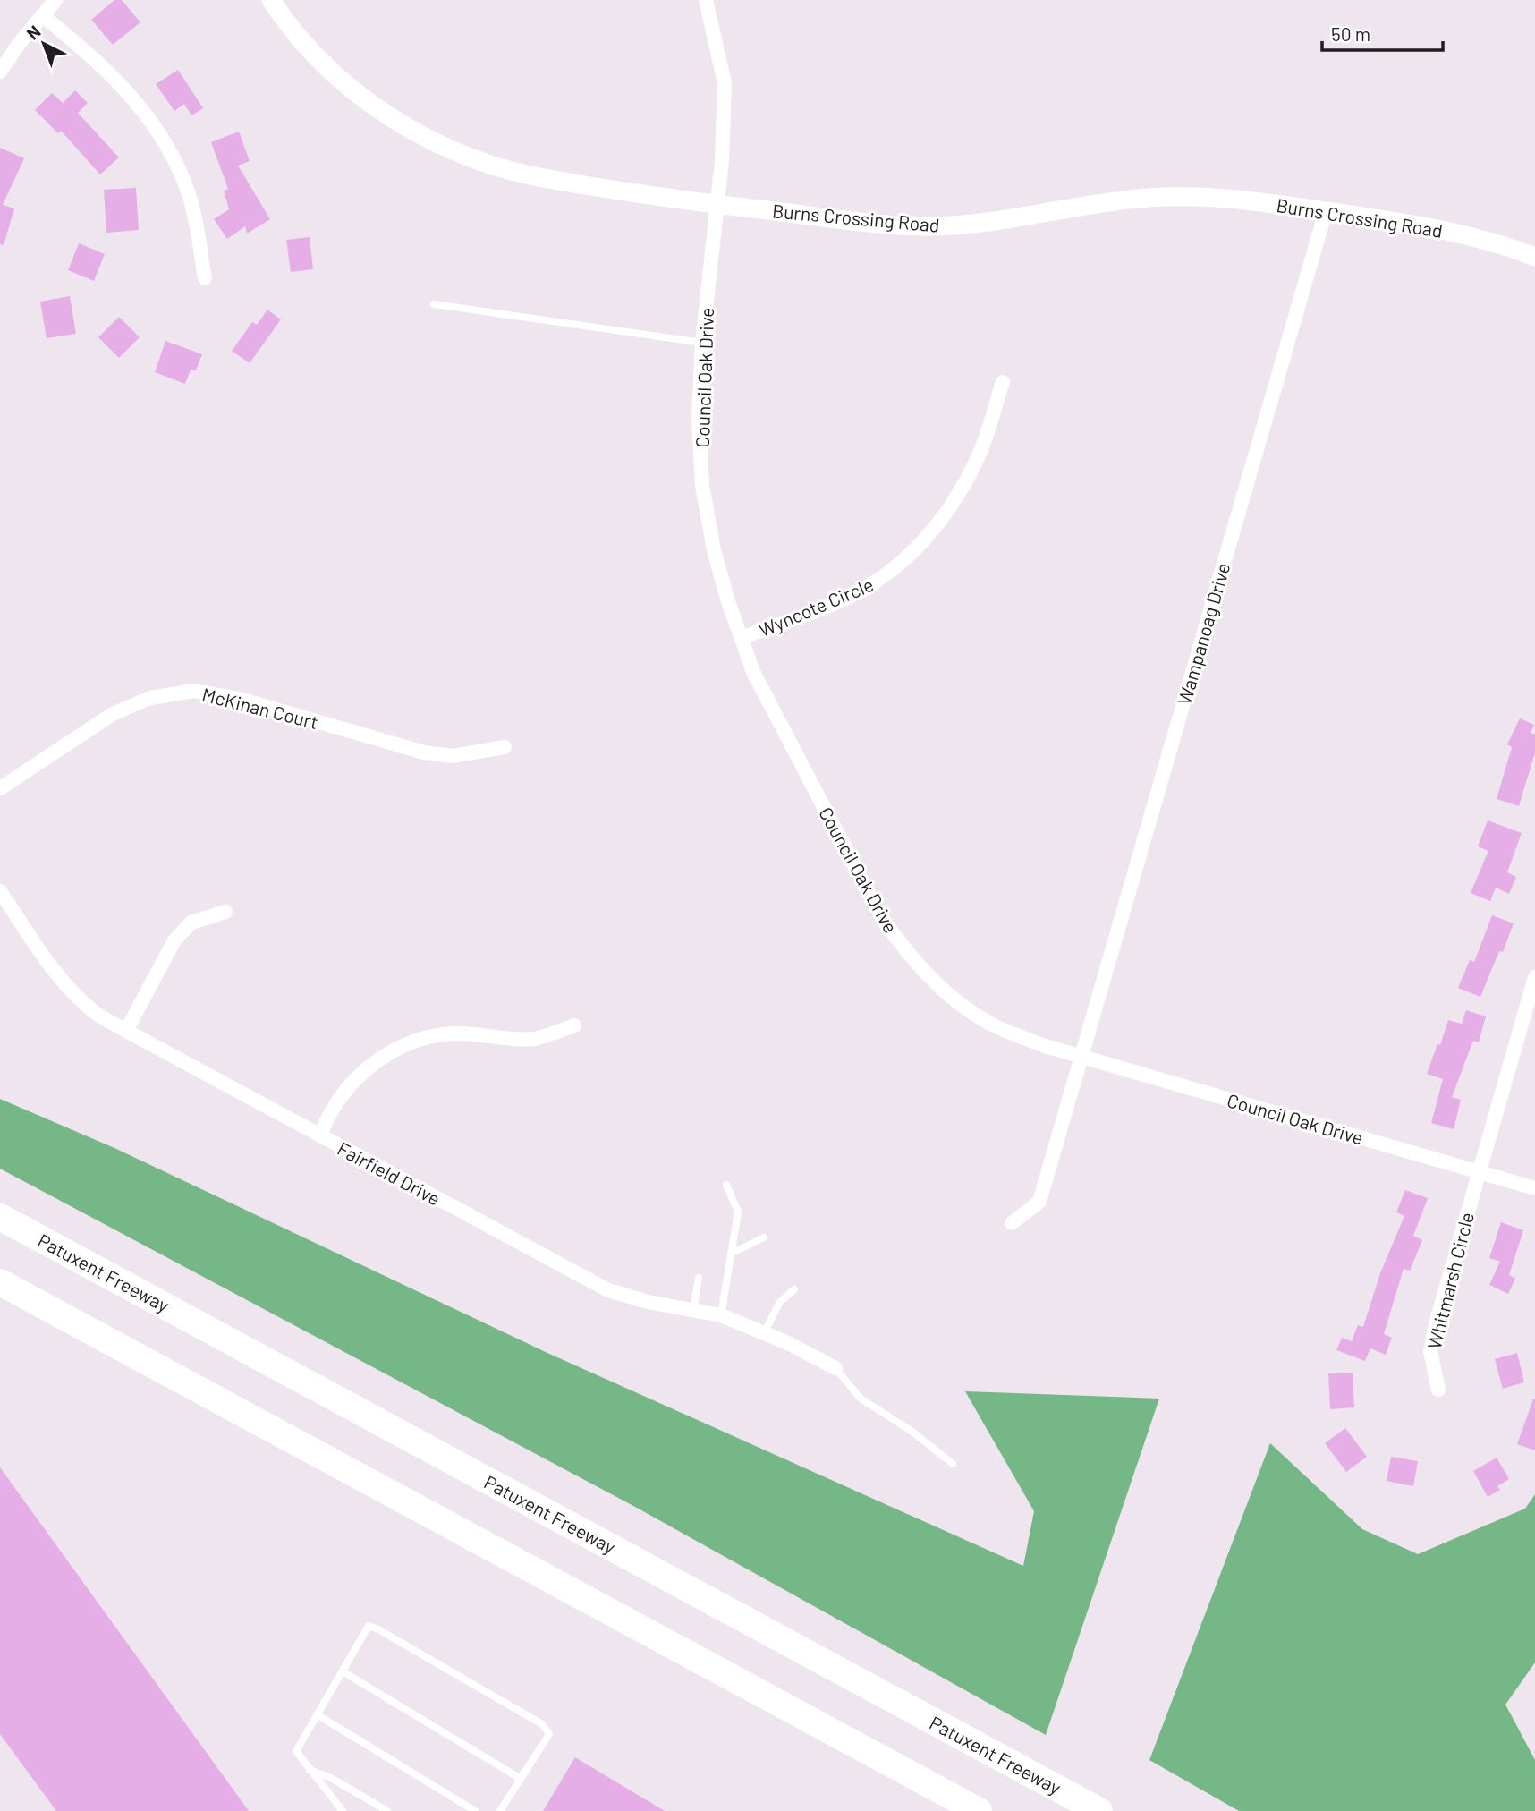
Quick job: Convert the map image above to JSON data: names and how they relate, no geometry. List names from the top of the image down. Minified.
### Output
{"streets":{"highway":["Patuxent Freeway"],"street":["Burns Crossing Road","Council Oak Drive","Wyncote Circle","Wampanoag Drive","McKinan Court","Fairfield Drive","Whitmarsh Circle"]},"crossings":[["Burns Crossing Road","Council Oak Drive"],["Burns Crossing Road","Wampanoag Drive"],["Council Oak Drive","Wyncote Circle"],["Council Oak Drive","Wampanoag Drive"],["Council Oak Drive","Whitmarsh Circle"]],"scale_bar":"50 m","north":"top left"}
